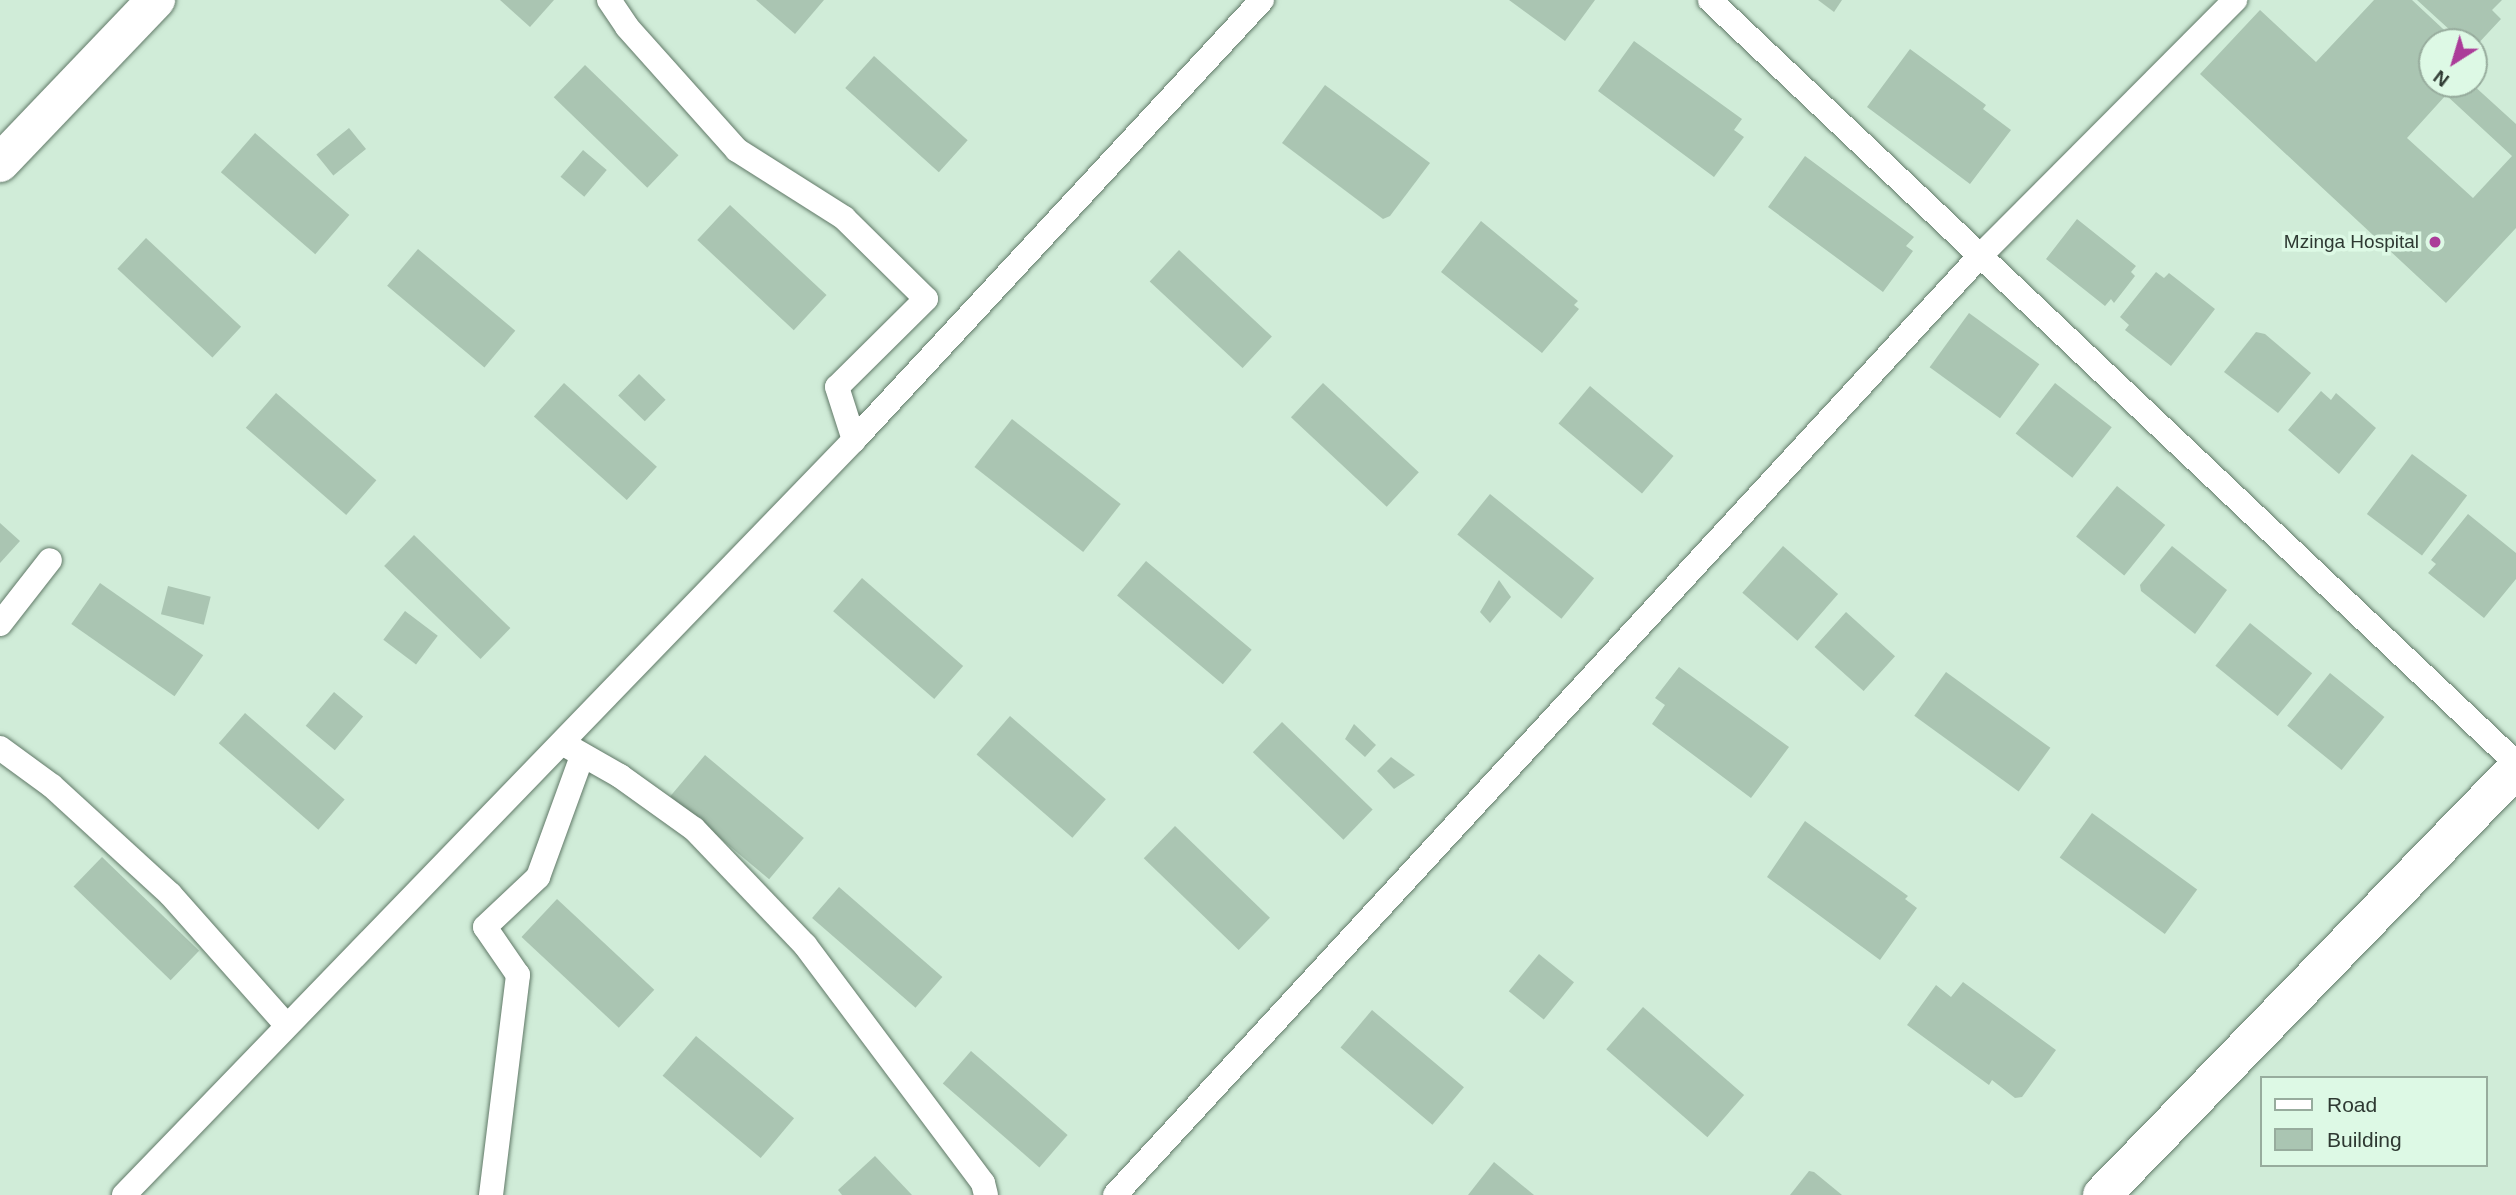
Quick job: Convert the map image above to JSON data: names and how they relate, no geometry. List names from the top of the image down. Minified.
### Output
{"places":["Mzinga Hospital"],"legend":["Road","Building"],"north":"bottom left"}
